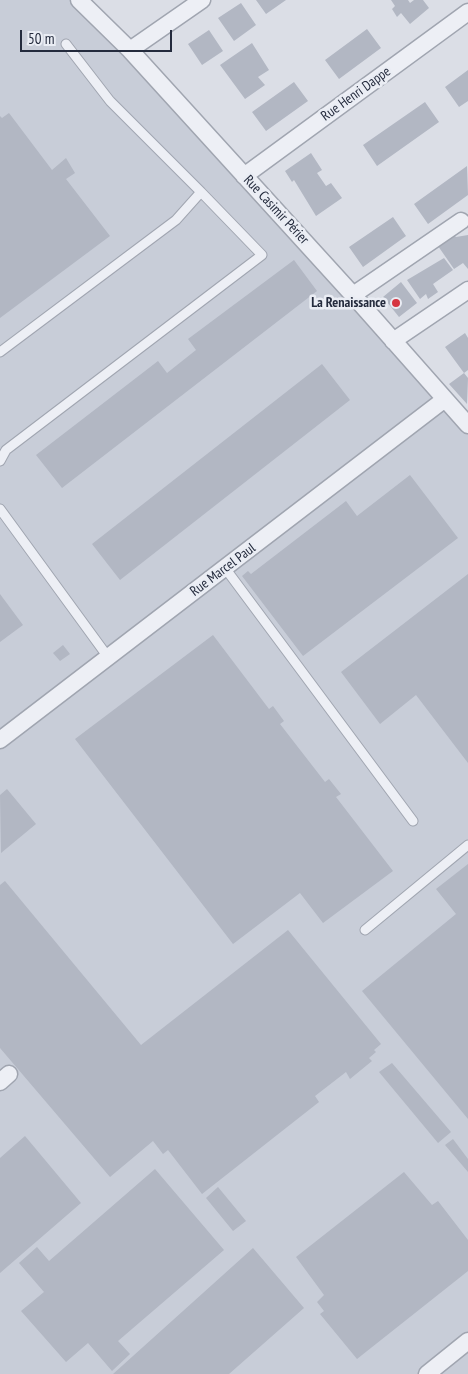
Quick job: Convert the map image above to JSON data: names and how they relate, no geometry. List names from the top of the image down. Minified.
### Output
{"streets":{"street":["Rue Henri Dappe","Rue Casimir Périer","Rue Marcel Paul"]},"crossings":[["Rue Henri Dappe","Rue Casimir Périer"],["Rue Casimir Périer","Rue Marcel Paul"]],"places":["La Renaissance"],"scale_bar":"50 m"}
